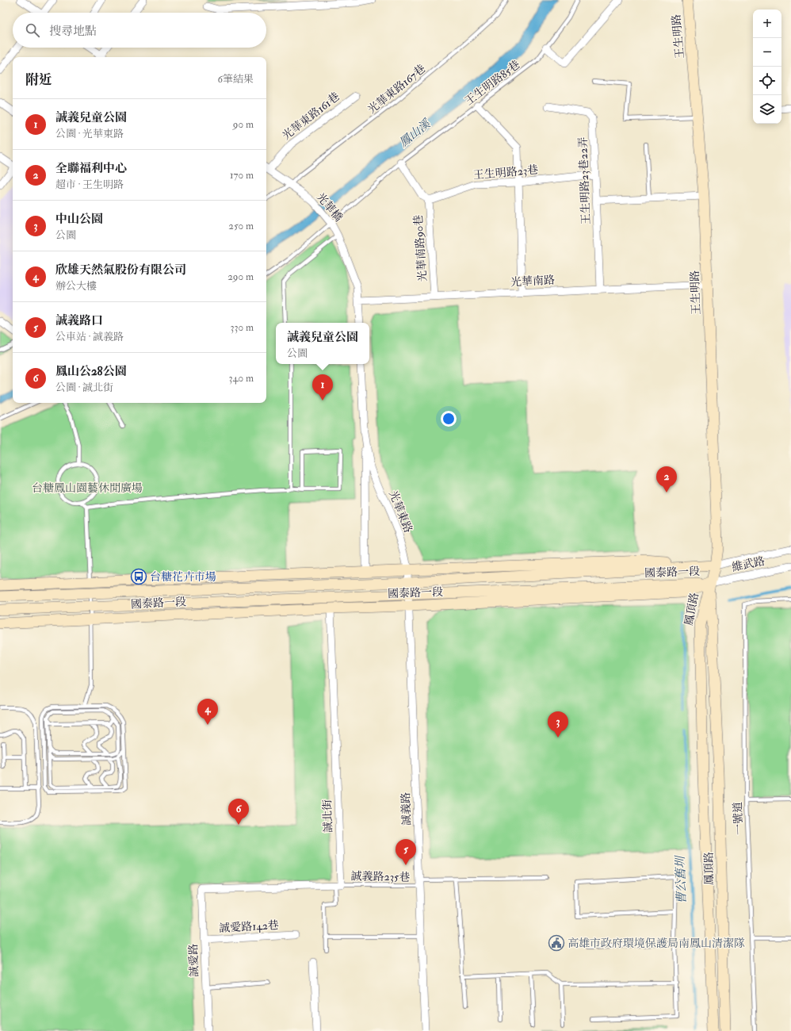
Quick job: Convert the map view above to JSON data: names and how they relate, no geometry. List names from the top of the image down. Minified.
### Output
{"streets":{"street":["王生明路","光華東路161巷","王生明路23巷","王生明路23巷22弄","光華橋","光華南路90巷","光華南路","光華東路","維武路","國泰路一段","鳳頂路","誠義路","誠北街","誠愛路142巷","誠愛路"],"lane":["王生明路85巷","光華東路167巷","一號道","誠義路235巷"]},"crossings":[["王生明路","光華南路"],["王生明路","維武路"],["王生明路","國泰路一段"],["王生明路","鳳頂路"],["王生明路85巷","光華橋"],["光華東路167巷","光華橋"],["王生明路23巷","王生明路23巷22弄"],["王生明路23巷","光華南路90巷"],["王生明路23巷22弄","光華南路"],["光華南路90巷","光華南路"],["光華東路","國泰路一段"],["光華東路","誠義路"],["維武路","國泰路一段"],["維武路","鳳頂路"],["國泰路一段","鳳頂路"],["國泰路一段","誠義路"],["國泰路一段","誠北街"],["誠義路","誠義路235巷"],["誠北街","誠義路235巷"],["誠北街","誠愛路"],["誠義路235巷","誠愛路"],["誠愛路142巷","誠愛路"]],"water":["鳳山溪","曹公舊圳"],"parks":["台糖鳳山園藝休閒廣場"],"places":{"bus stop":["台糖花卉市場"],"public building":["高雄市政府環境保護局南鳳山清潔隊"]},"page":{"map_buttons":["+","−"],"search":"搜尋地點","heading":["附近","6筆結果"],"list":[{"mark":"1","name":"誠義兒童公園","note":"公園 · 光華東路","value":"90 m"},{"mark":"2","name":"全聯福利中心","note":"超市 · 王生明路","value":"170 m"},{"mark":"3","name":"中山公園","note":"公園","value":"250 m"},{"mark":"4","name":"欣雄天然氣股份有限公司","note":"辦公大樓","value":"290 m"},{"mark":"5","name":"誠義路口","note":"公車站 · 誠義路","value":"330 m"},{"mark":"6","name":"鳳山公28公園","note":"公園 · 誠北街","value":"340 m"}],"popup":["誠義兒童公園","公園"],"pins":["1","2","4","3","6","5"]}}
